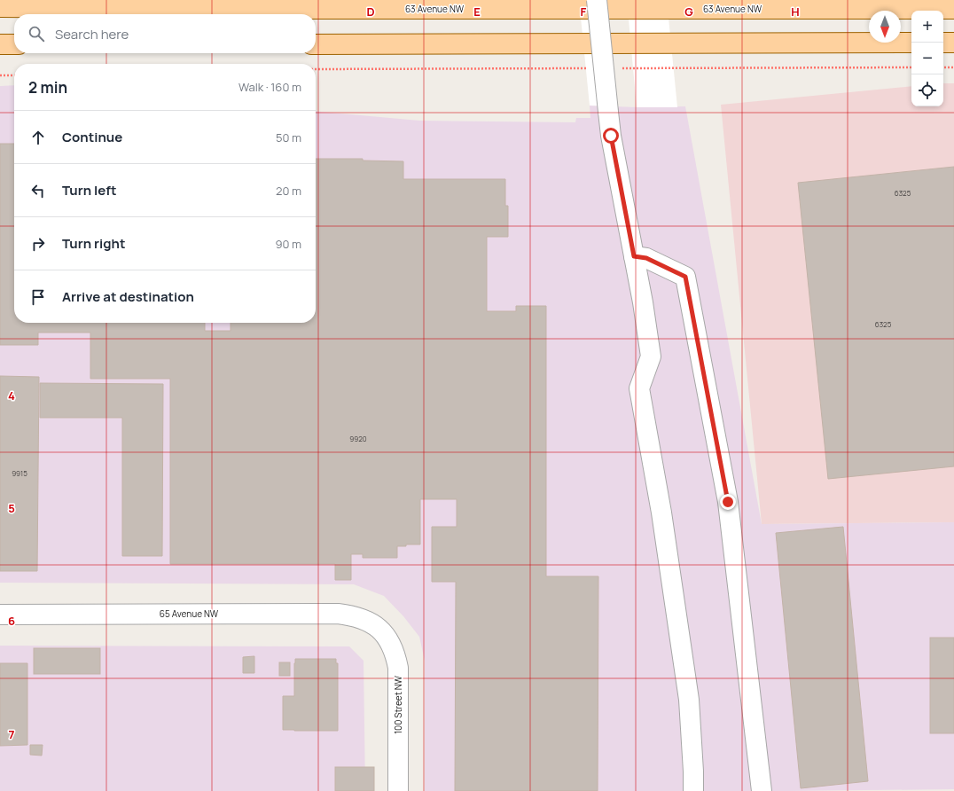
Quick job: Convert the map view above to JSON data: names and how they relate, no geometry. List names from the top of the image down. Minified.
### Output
{"streets":{"main road":["63 Avenue NW"],"street":["65 Avenue NW","100 Street NW"]},"crossings":[["65 Avenue NW","100 Street NW"]],"house_numbers":["6325","6325","9920","9915"],"north":"bottom","page":{"map_buttons":["+","−"],"search":"Search here","heading":["2 min","Walk · 160 m"],"list":[["Continue","50 m"],["Turn left","20 m"],["Turn right","90 m"],"Arrive at destination"]},"grid":{"columns":["D","E","F","G","H"],"rows":["4","5","6","7"]}}
